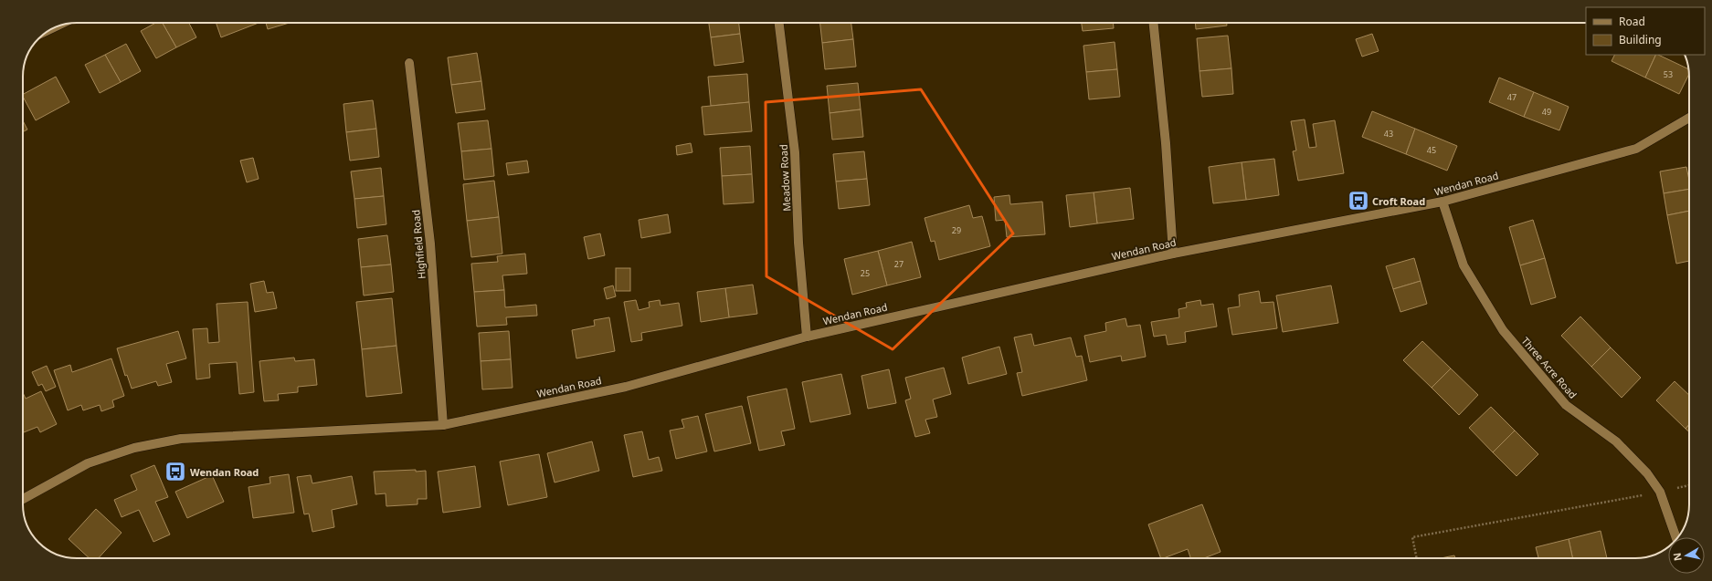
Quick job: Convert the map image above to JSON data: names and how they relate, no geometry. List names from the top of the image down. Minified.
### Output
{"streets":{"street":["Meadow Road","Wendan Road","Highfield Road","Three Acre Road"]},"crossings":[["Meadow Road","Wendan Road"],["Wendan Road","Highfield Road"],["Wendan Road","Three Acre Road"]],"places":{"bus stop":["Croft Road","Wendan Road"]},"house_numbers":["53","47","49","43","45","29","27","25"],"legend":["Road","Building"],"north":"left"}
